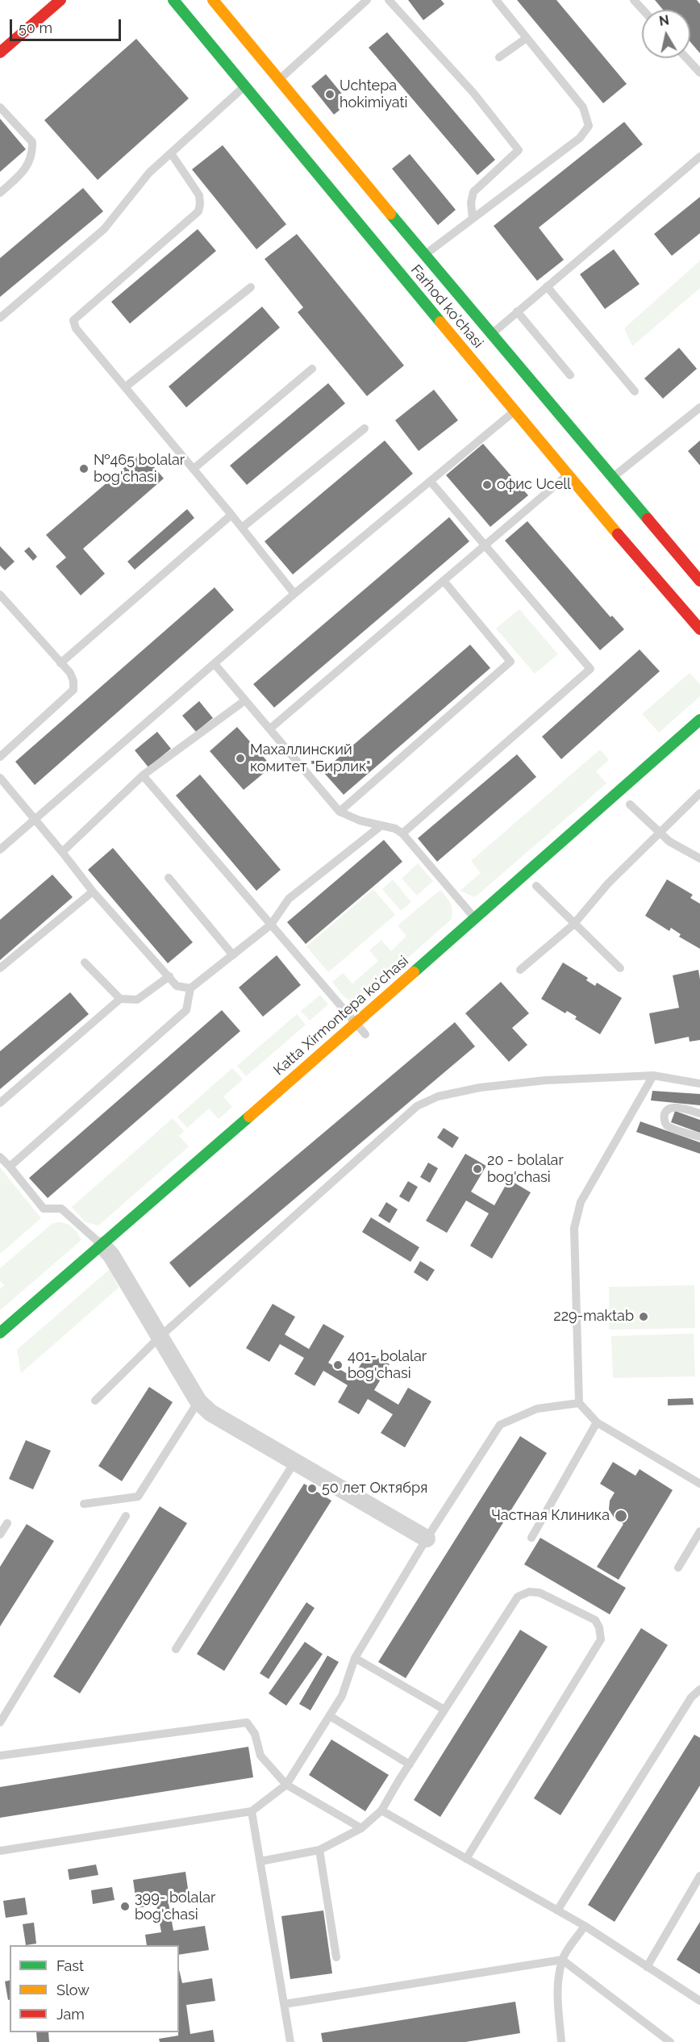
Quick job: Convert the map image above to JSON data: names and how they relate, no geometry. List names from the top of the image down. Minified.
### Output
{"streets":{"main road":["Farhod ko'chasi","Katta Xirmontepa koʻchasi"]},"places":["Uchtepa hokimiyati","№465 bolalar bog'chasi","офис Ucell","Махаллинский комитет \"Бирлик\"","20 - bolalar bog'chasi","229-maktab","401- bolalar bog'chasi","50 лет Октября","Частная Клиника","399- bolalar bog'chasi"],"legend":["Fast","Slow","Jam"],"scale_bar":"50 m","north":"top"}
